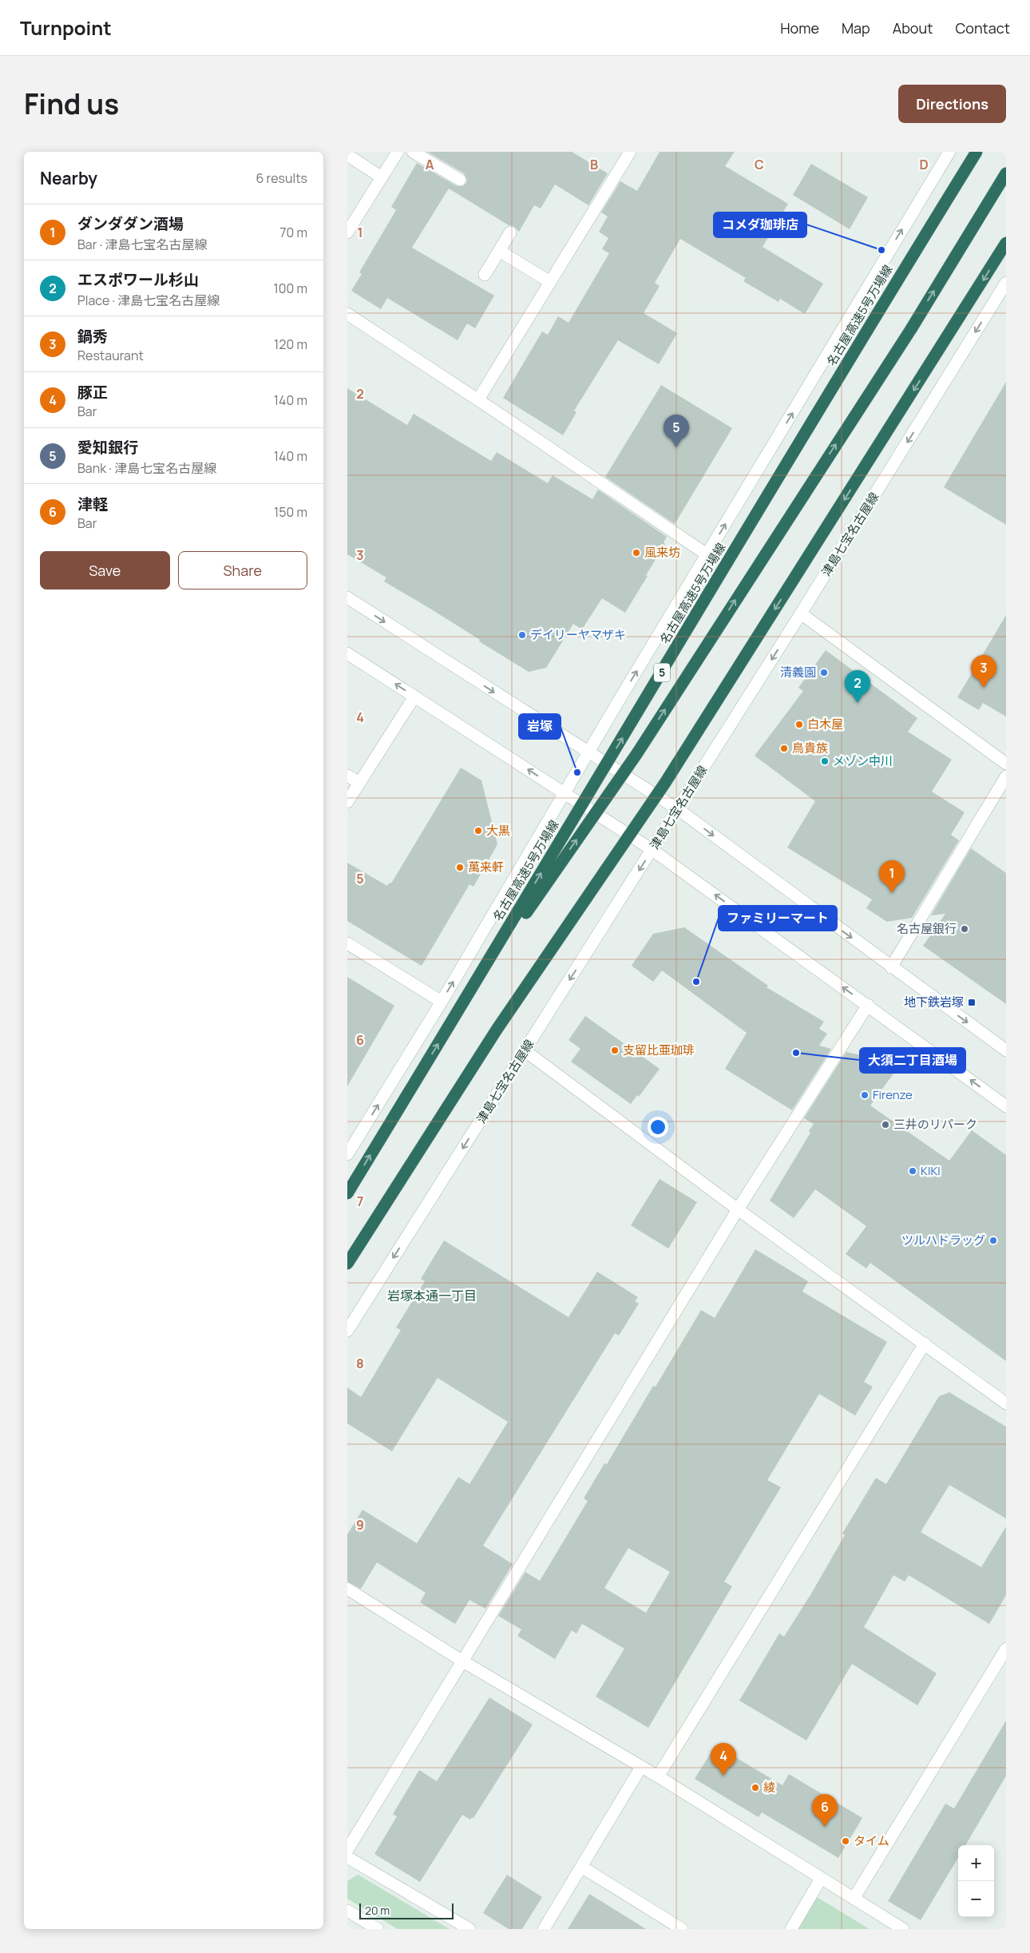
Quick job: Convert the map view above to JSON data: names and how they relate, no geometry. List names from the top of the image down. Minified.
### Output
{"streets":{"highway":["名古屋高速5号万場線","5"],"street":["津島七宝名古屋線"]},"districts":["岩塚本通一丁目"],"places":{"other":["コメダ珈琲店","風来坊","デイリーヤマザキ","清義園","白木屋","鳥貴族","メゾン中川","岩塚","大黒","萬来軒","名古屋銀行","ファミリーマート","支留比亜珈琲","大須二丁目酒場","Firenze","三井のリパーク","KIKI","ツルハドラッグ","綾","タイム"],"transit":["地下鉄岩塚"]},"scale_bar":"20 m","page":{"header":"Turnpoint","nav":["Home","Map","About","Contact"],"title":"Find us","buttons":["Directions",["Save","Share"]],"heading":["Nearby","6 results"],"list":[{"mark":"1","name":"ダンダダン酒場","note":"Bar · 津島七宝名古屋線","value":"70 m"},{"mark":"2","name":"エスポワール杉山","note":"Place · 津島七宝名古屋線","value":"100 m"},{"mark":"3","name":"鍋秀","note":"Restaurant","value":"120 m"},{"mark":"4","name":"豚正","note":"Bar","value":"140 m"},{"mark":"5","name":"愛知銀行","note":"Bank · 津島七宝名古屋線","value":"140 m"},{"mark":"6","name":"津軽","note":"Bar","value":"150 m"}],"pins":["5","3","2","1","4","6"],"map_buttons":["+","−"],"scale":"20 m"},"grid":{"columns":["A","B","C","D"],"rows":["1","2","3","4","5","6","7","8","9"]}}
